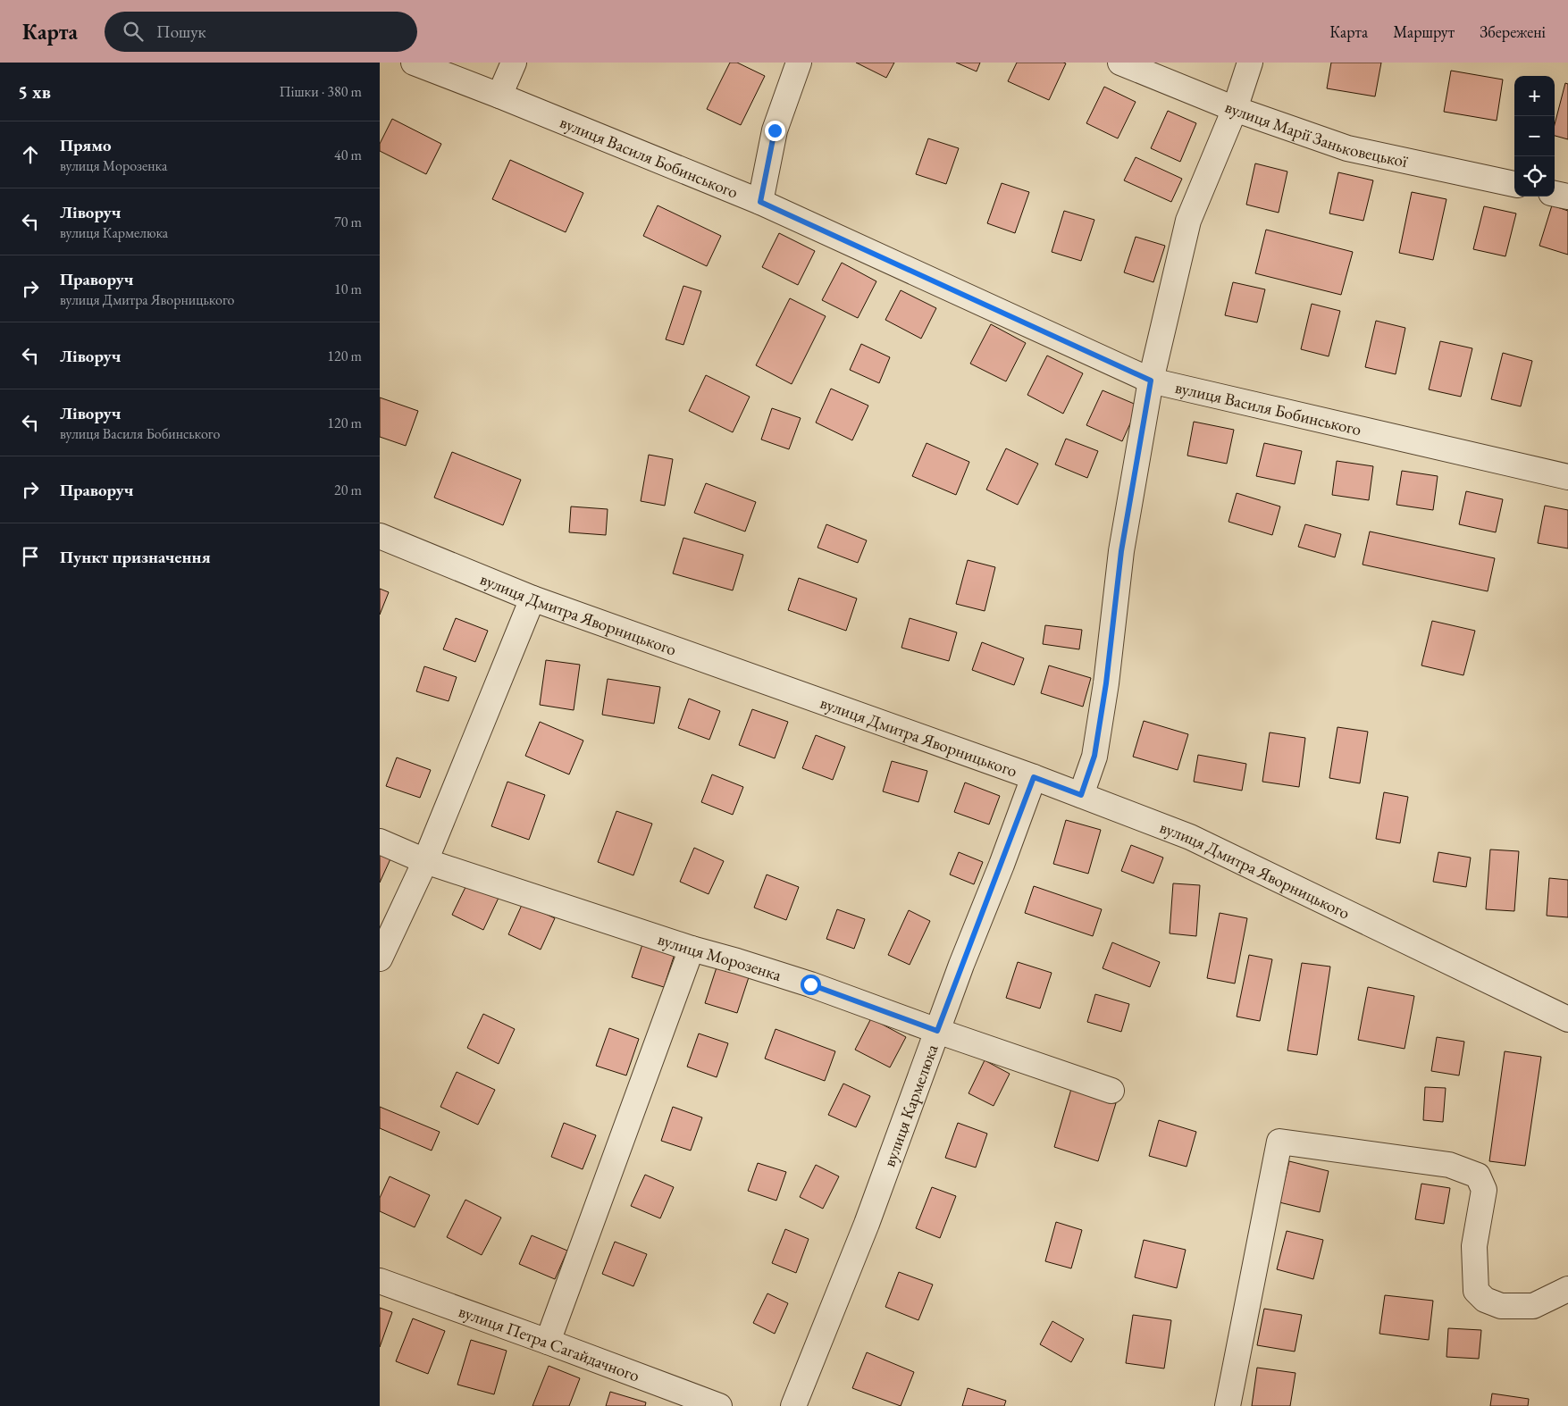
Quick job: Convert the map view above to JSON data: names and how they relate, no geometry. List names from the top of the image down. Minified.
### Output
{"streets":{"street":["вулиця Марії Заньковецької","вулиця Василя Бобинського","вулиця Дмитра Яворницького","вулиця Морозенка","вулиця Кармелюка","вулиця Петра Сагайдачного"]},"crossings":[["вулиця Дмитра Яворницького","вулиця Кармелюка"],["вулиця Морозенка","вулиця Кармелюка"]],"page":{"header":"Карта","search":"Пошук","nav":["Карта","Маршрут","Збережені"],"heading":["5 хв","Пішки · 380 m"],"map_buttons":["+","−"],"list":[["Прямо","вулиця Морозенка","40 m"],["Ліворуч","вулиця Кармелюка","70 m"],["Праворуч","вулиця Дмитра Яворницького","10 m"],["Ліворуч","120 m"],["Ліворуч","вулиця Василя Бобинського","120 m"],["Праворуч","20 m"],"Пункт призначення"]}}
